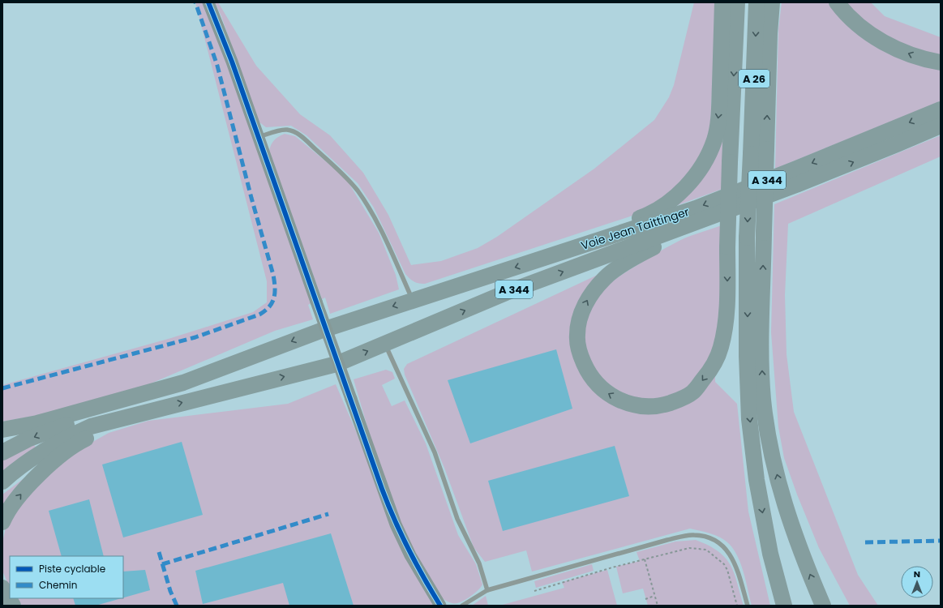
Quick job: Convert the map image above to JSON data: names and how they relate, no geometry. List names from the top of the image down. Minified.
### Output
{"streets":{"highway":["A 26","A 344","Voie Jean Taittinger"]},"legend":["Piste cyclable","Chemin"],"north":"top"}
